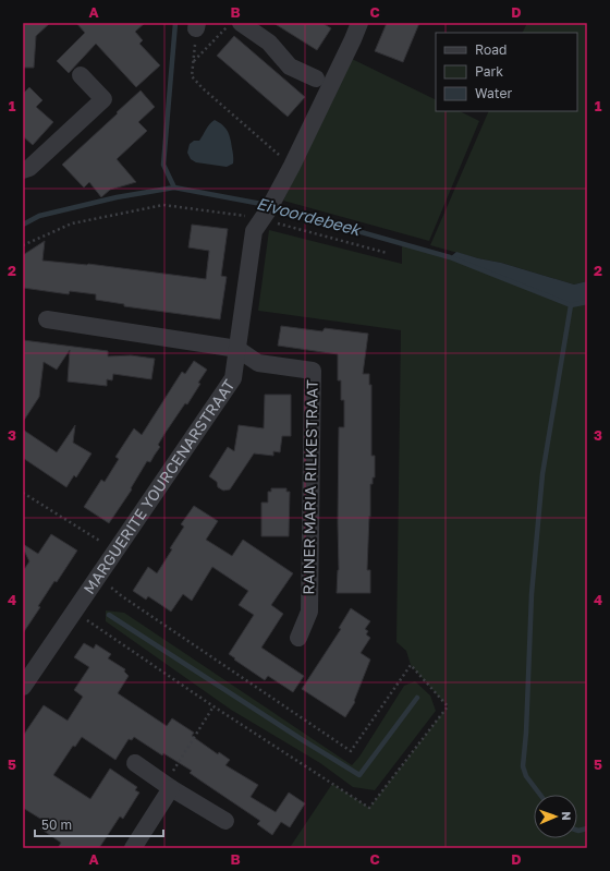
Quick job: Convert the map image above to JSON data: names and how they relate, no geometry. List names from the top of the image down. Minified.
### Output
{"streets":{"street":["MARGUERITE YOURCENARSTRAAT","RAINER MARIA RILKESTRAAT"]},"crossings":[["MARGUERITE YOURCENARSTRAAT","RAINER MARIA RILKESTRAAT"]],"water":["Eivoordebeek"],"legend":["Road","Park","Water"],"scale_bar":"50 m","north":"right","grid":{"columns":["A","B","C","D"],"rows":["1","2","3","4","5"]}}
